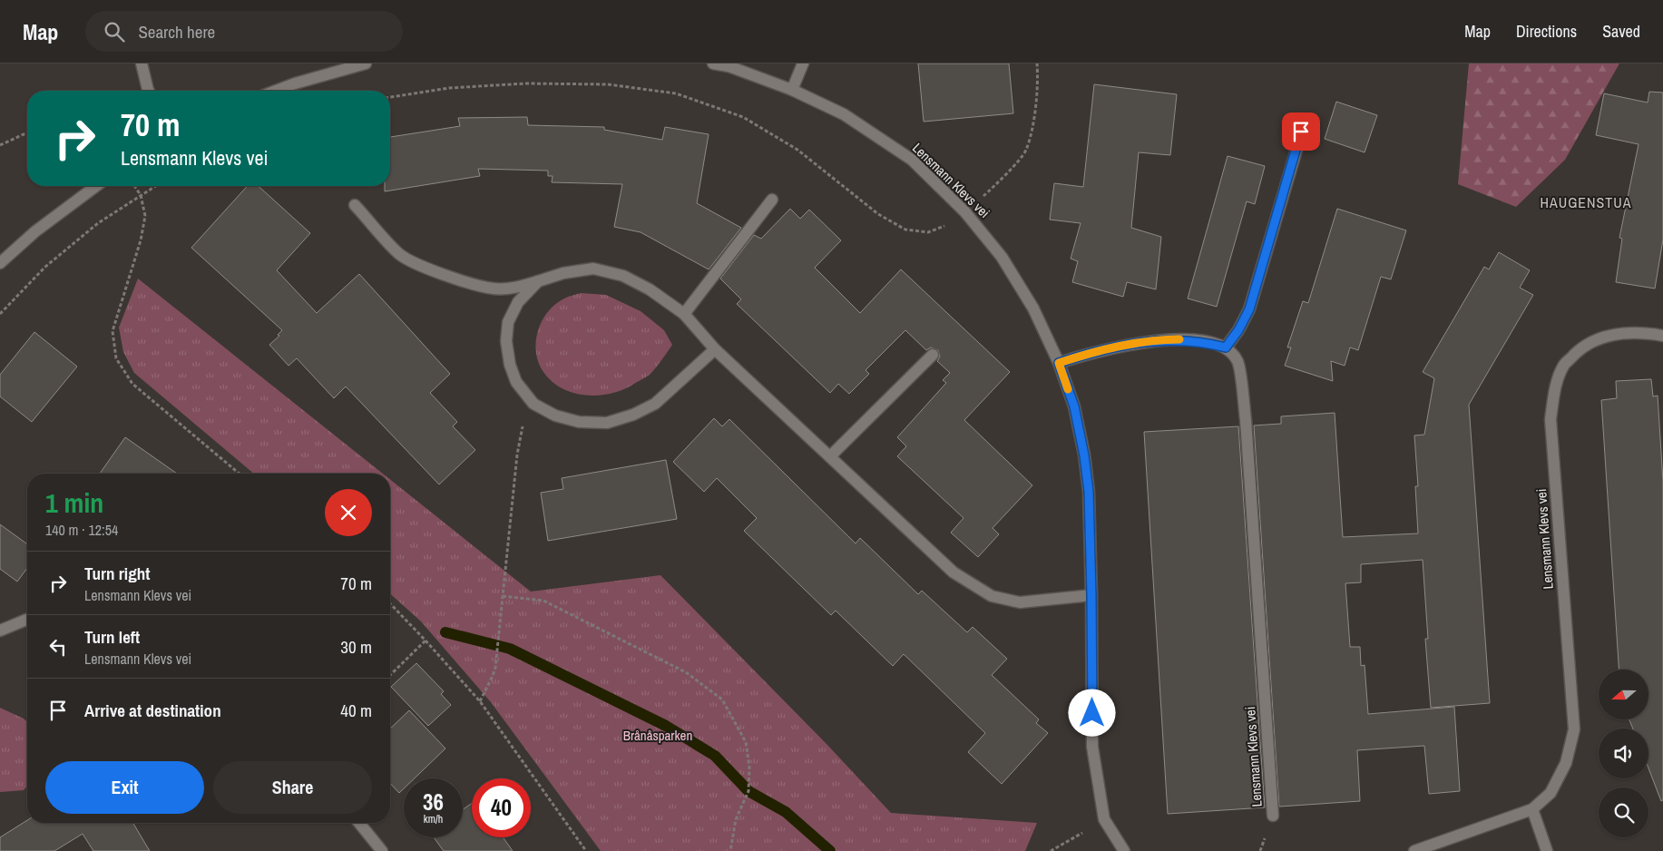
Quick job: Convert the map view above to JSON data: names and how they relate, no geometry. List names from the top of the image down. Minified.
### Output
{"streets":{"street":["Lensmann Klevs vei"]},"districts":["HAUGENSTUA"],"parks":["Brånåsparken"],"north":"left","page":{"header":"Map","search":"Search here","nav":["Map","Directions","Saved"],"turn":["70 m","Lensmann Klevs vei"],"heading":["1 min","140 m · 12:54"],"list":[{"name":"Turn right","note":"Lensmann Klevs vei","value":"70 m"},{"name":"Turn left","note":"Lensmann Klevs vei","value":"30 m"},{"name":"Arrive at destination","value":"40 m"}],"buttons":["Exit","Share"],"speed":"36 km/h","limit":"40"}}
